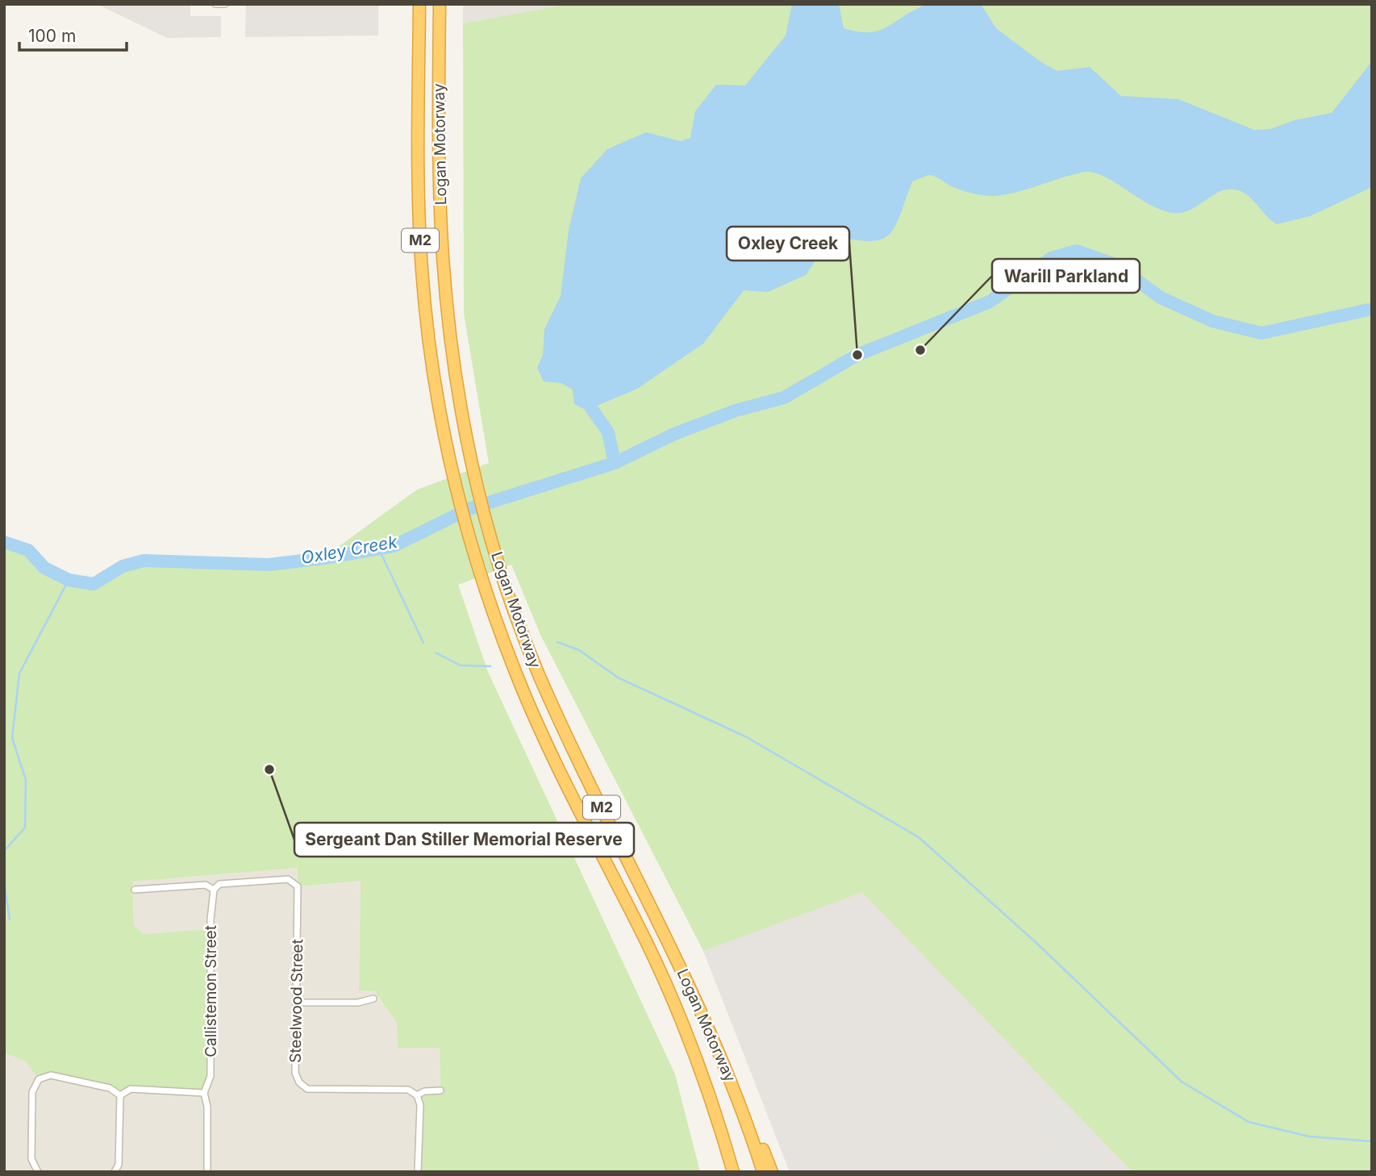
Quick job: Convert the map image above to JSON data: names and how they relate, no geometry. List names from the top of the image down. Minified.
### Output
{"streets":{"highway":["Logan Motorway","M2"],"street":["Callistemon Street","Steelwood Street"]},"crossings":[["Callistemon Street","Steelwood Street"]],"water":["Oxley Creek"],"places":["Warill Parkland","Oxley Creek","Sergeant Dan Stiller Memorial Reserve"],"scale_bar":"100 m"}
